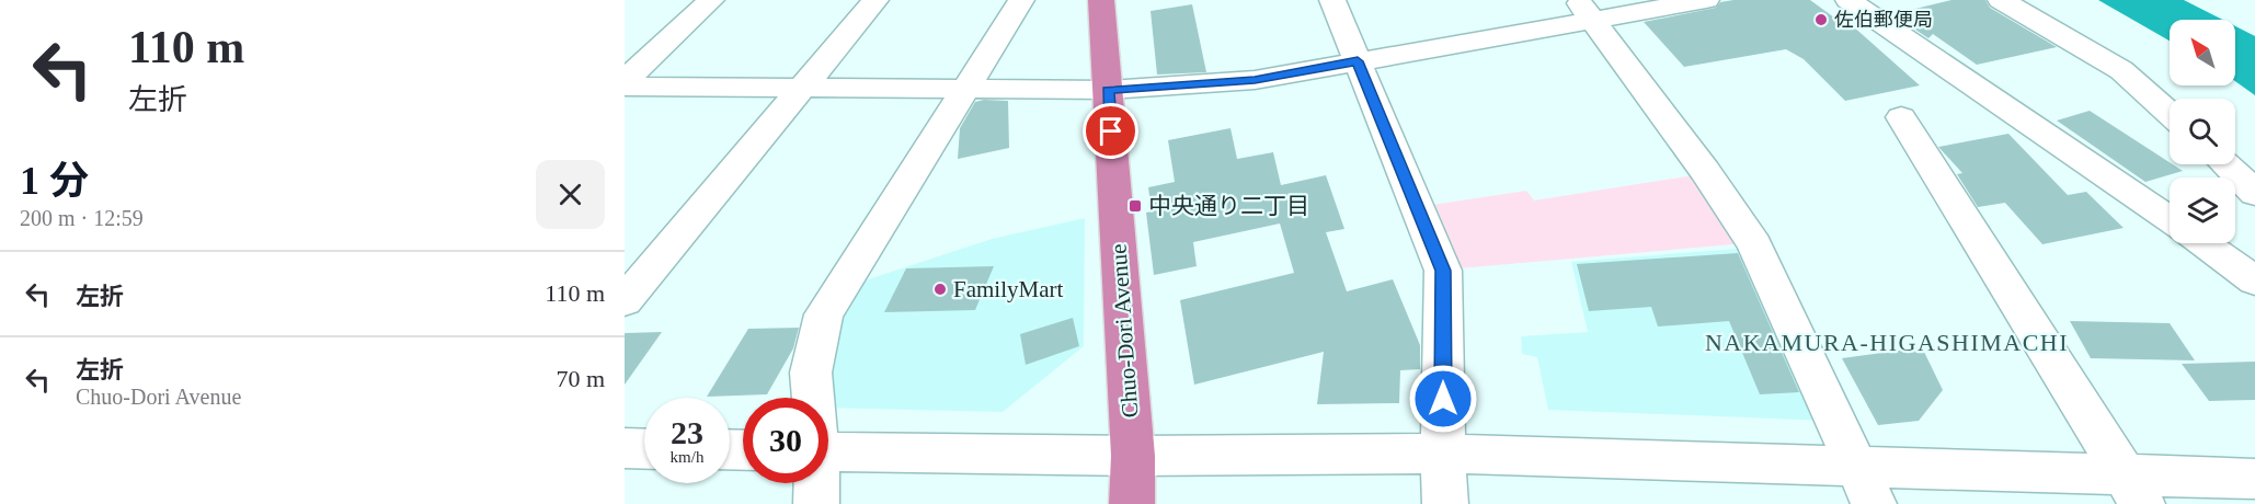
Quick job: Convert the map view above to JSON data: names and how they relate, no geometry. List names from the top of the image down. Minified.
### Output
{"streets":{"highway":["Chuo-Dori Avenue"]},"districts":["NAKAMURA-HIGASHIMACHI"],"places":{"other":["佐伯郵便局","FamilyMart"],"transit":["中央通り二丁目"]},"north":"top left","page":{"turn":["110 m","左折"],"heading":["1 分","200 m · 12:59"],"list":[{"name":"左折","value":"110 m"},{"name":"左折","note":"Chuo-Dori Avenue","value":"70 m"}],"speed":"23 km/h","limit":"30"}}
